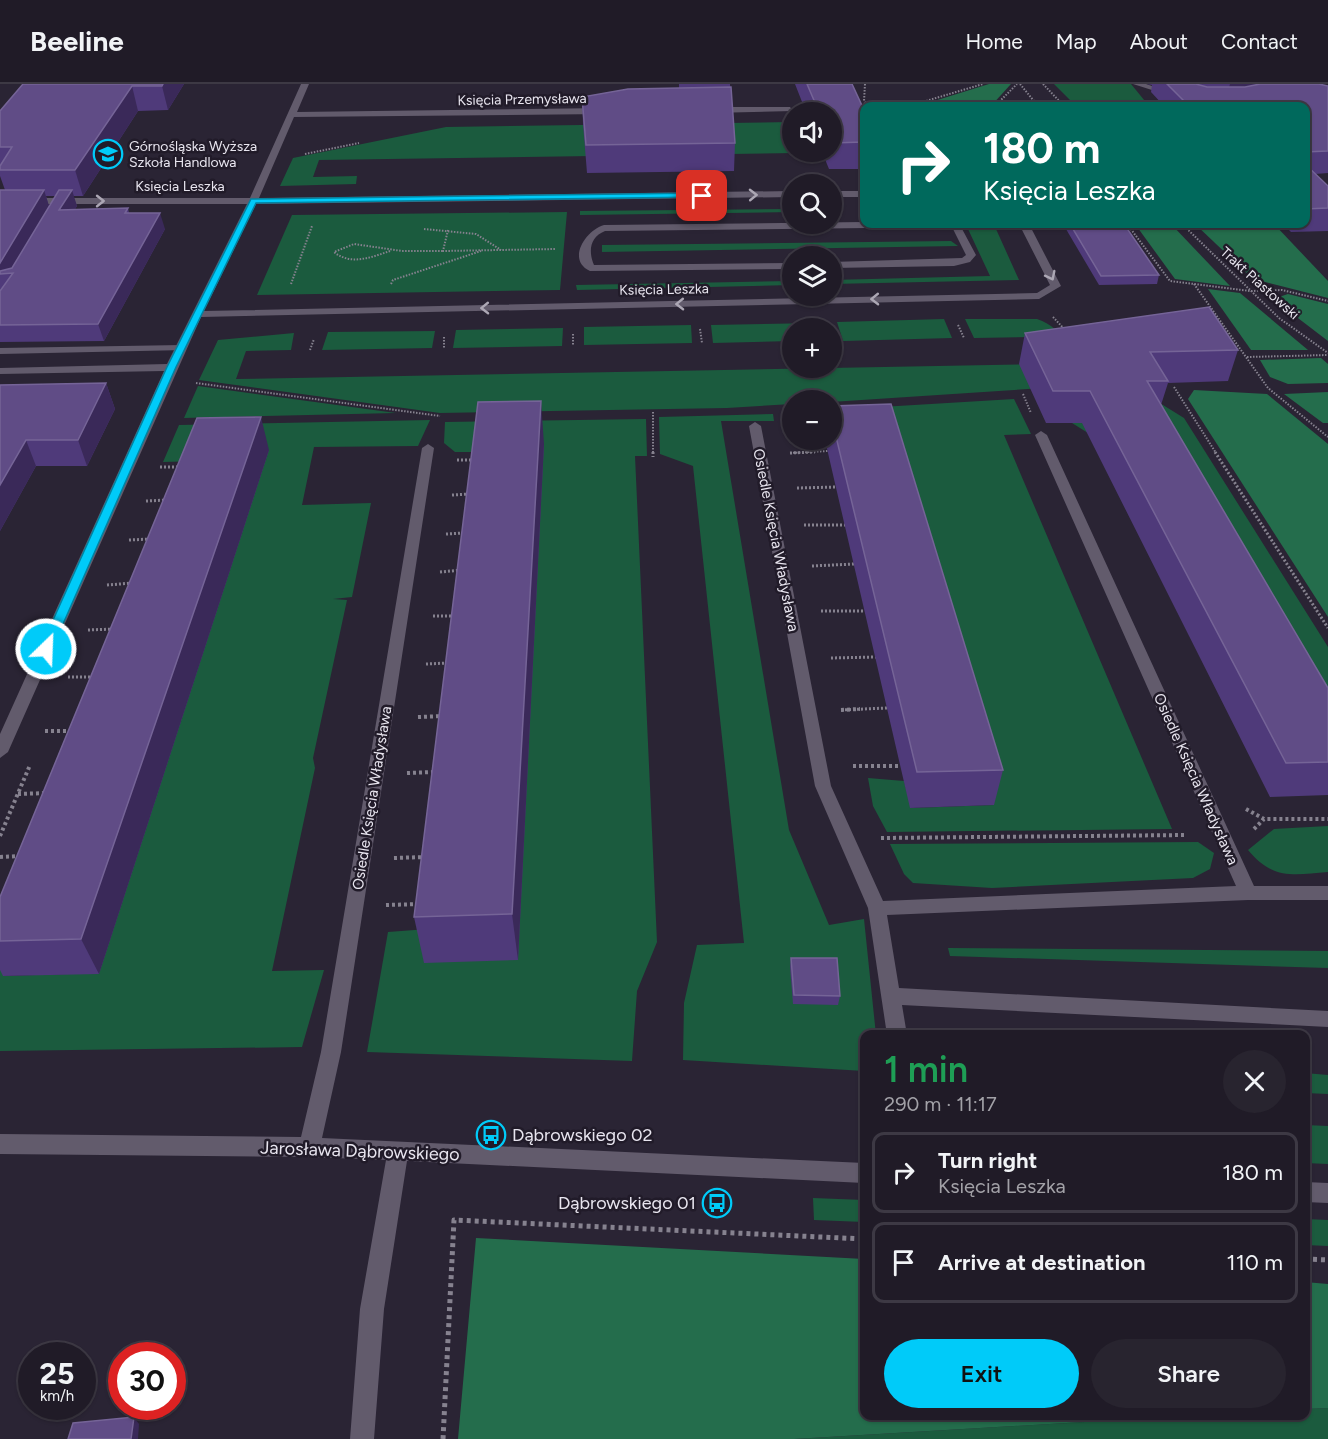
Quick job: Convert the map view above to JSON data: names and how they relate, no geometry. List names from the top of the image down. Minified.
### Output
{"streets":{"street":["Księcia Przemysława","Księcia Leszka","Osiedle Księcia Władysława","Jarosława Dąbrowskiego"],"path":["Trakt Piastowski"]},"crossings":[["Osiedle Księcia Władysława","Jarosława Dąbrowskiego"]],"places":{"school or university":["Górnośląska Wyższa Szkoła Handlowa"],"bus stop":["Dąbrowskiego 02","Dąbrowskiego 01"]},"page":{"header":"Beeline","nav":["Home","Map","About","Contact"],"map_buttons":["+","−"],"turn":["180 m","Księcia Leszka"],"heading":["1 min","290 m · 11:17"],"list":[{"name":"Turn right","note":"Księcia Leszka","value":"180 m"},{"name":"Arrive at destination","value":"110 m"}],"buttons":["Exit","Share"],"speed":"25 km/h","limit":"30"}}
